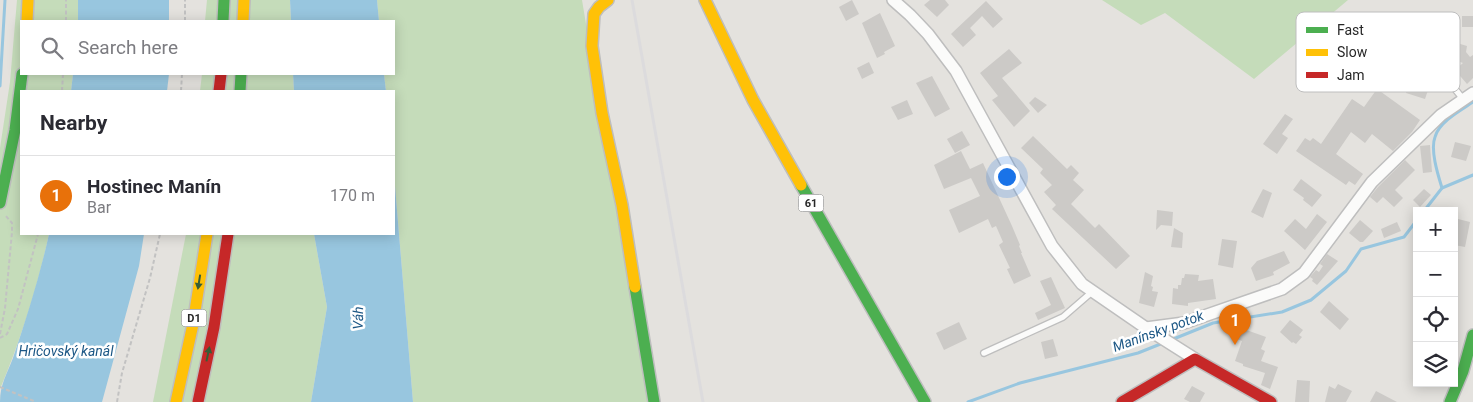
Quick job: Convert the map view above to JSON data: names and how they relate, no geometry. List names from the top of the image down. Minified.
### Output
{"streets":{"main road":["61","D1"]},"water":["Váh","Manínsky potok","Hričovský kanál"],"legend":["Fast","Slow","Jam"],"page":{"search":"Search here","heading":"Nearby","list":[{"mark":"1","name":"Hostinec Manín","note":"Bar","value":"170 m"}],"map_buttons":["+","−"],"pins":"1"}}
